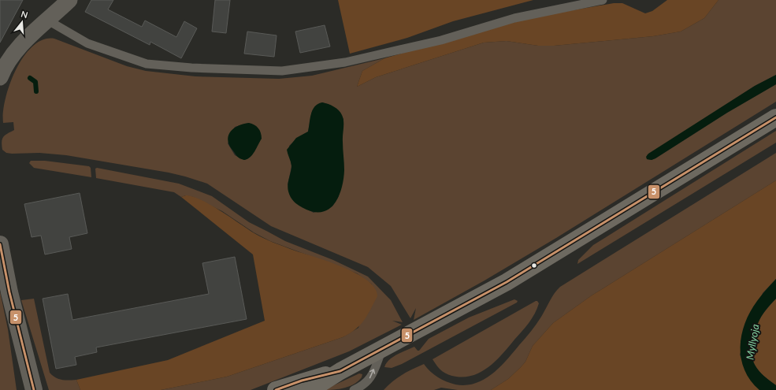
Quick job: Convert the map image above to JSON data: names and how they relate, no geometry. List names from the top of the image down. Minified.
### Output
{"water":["Myllyoja"],"lines":["transit line 5"],"north":"top"}
